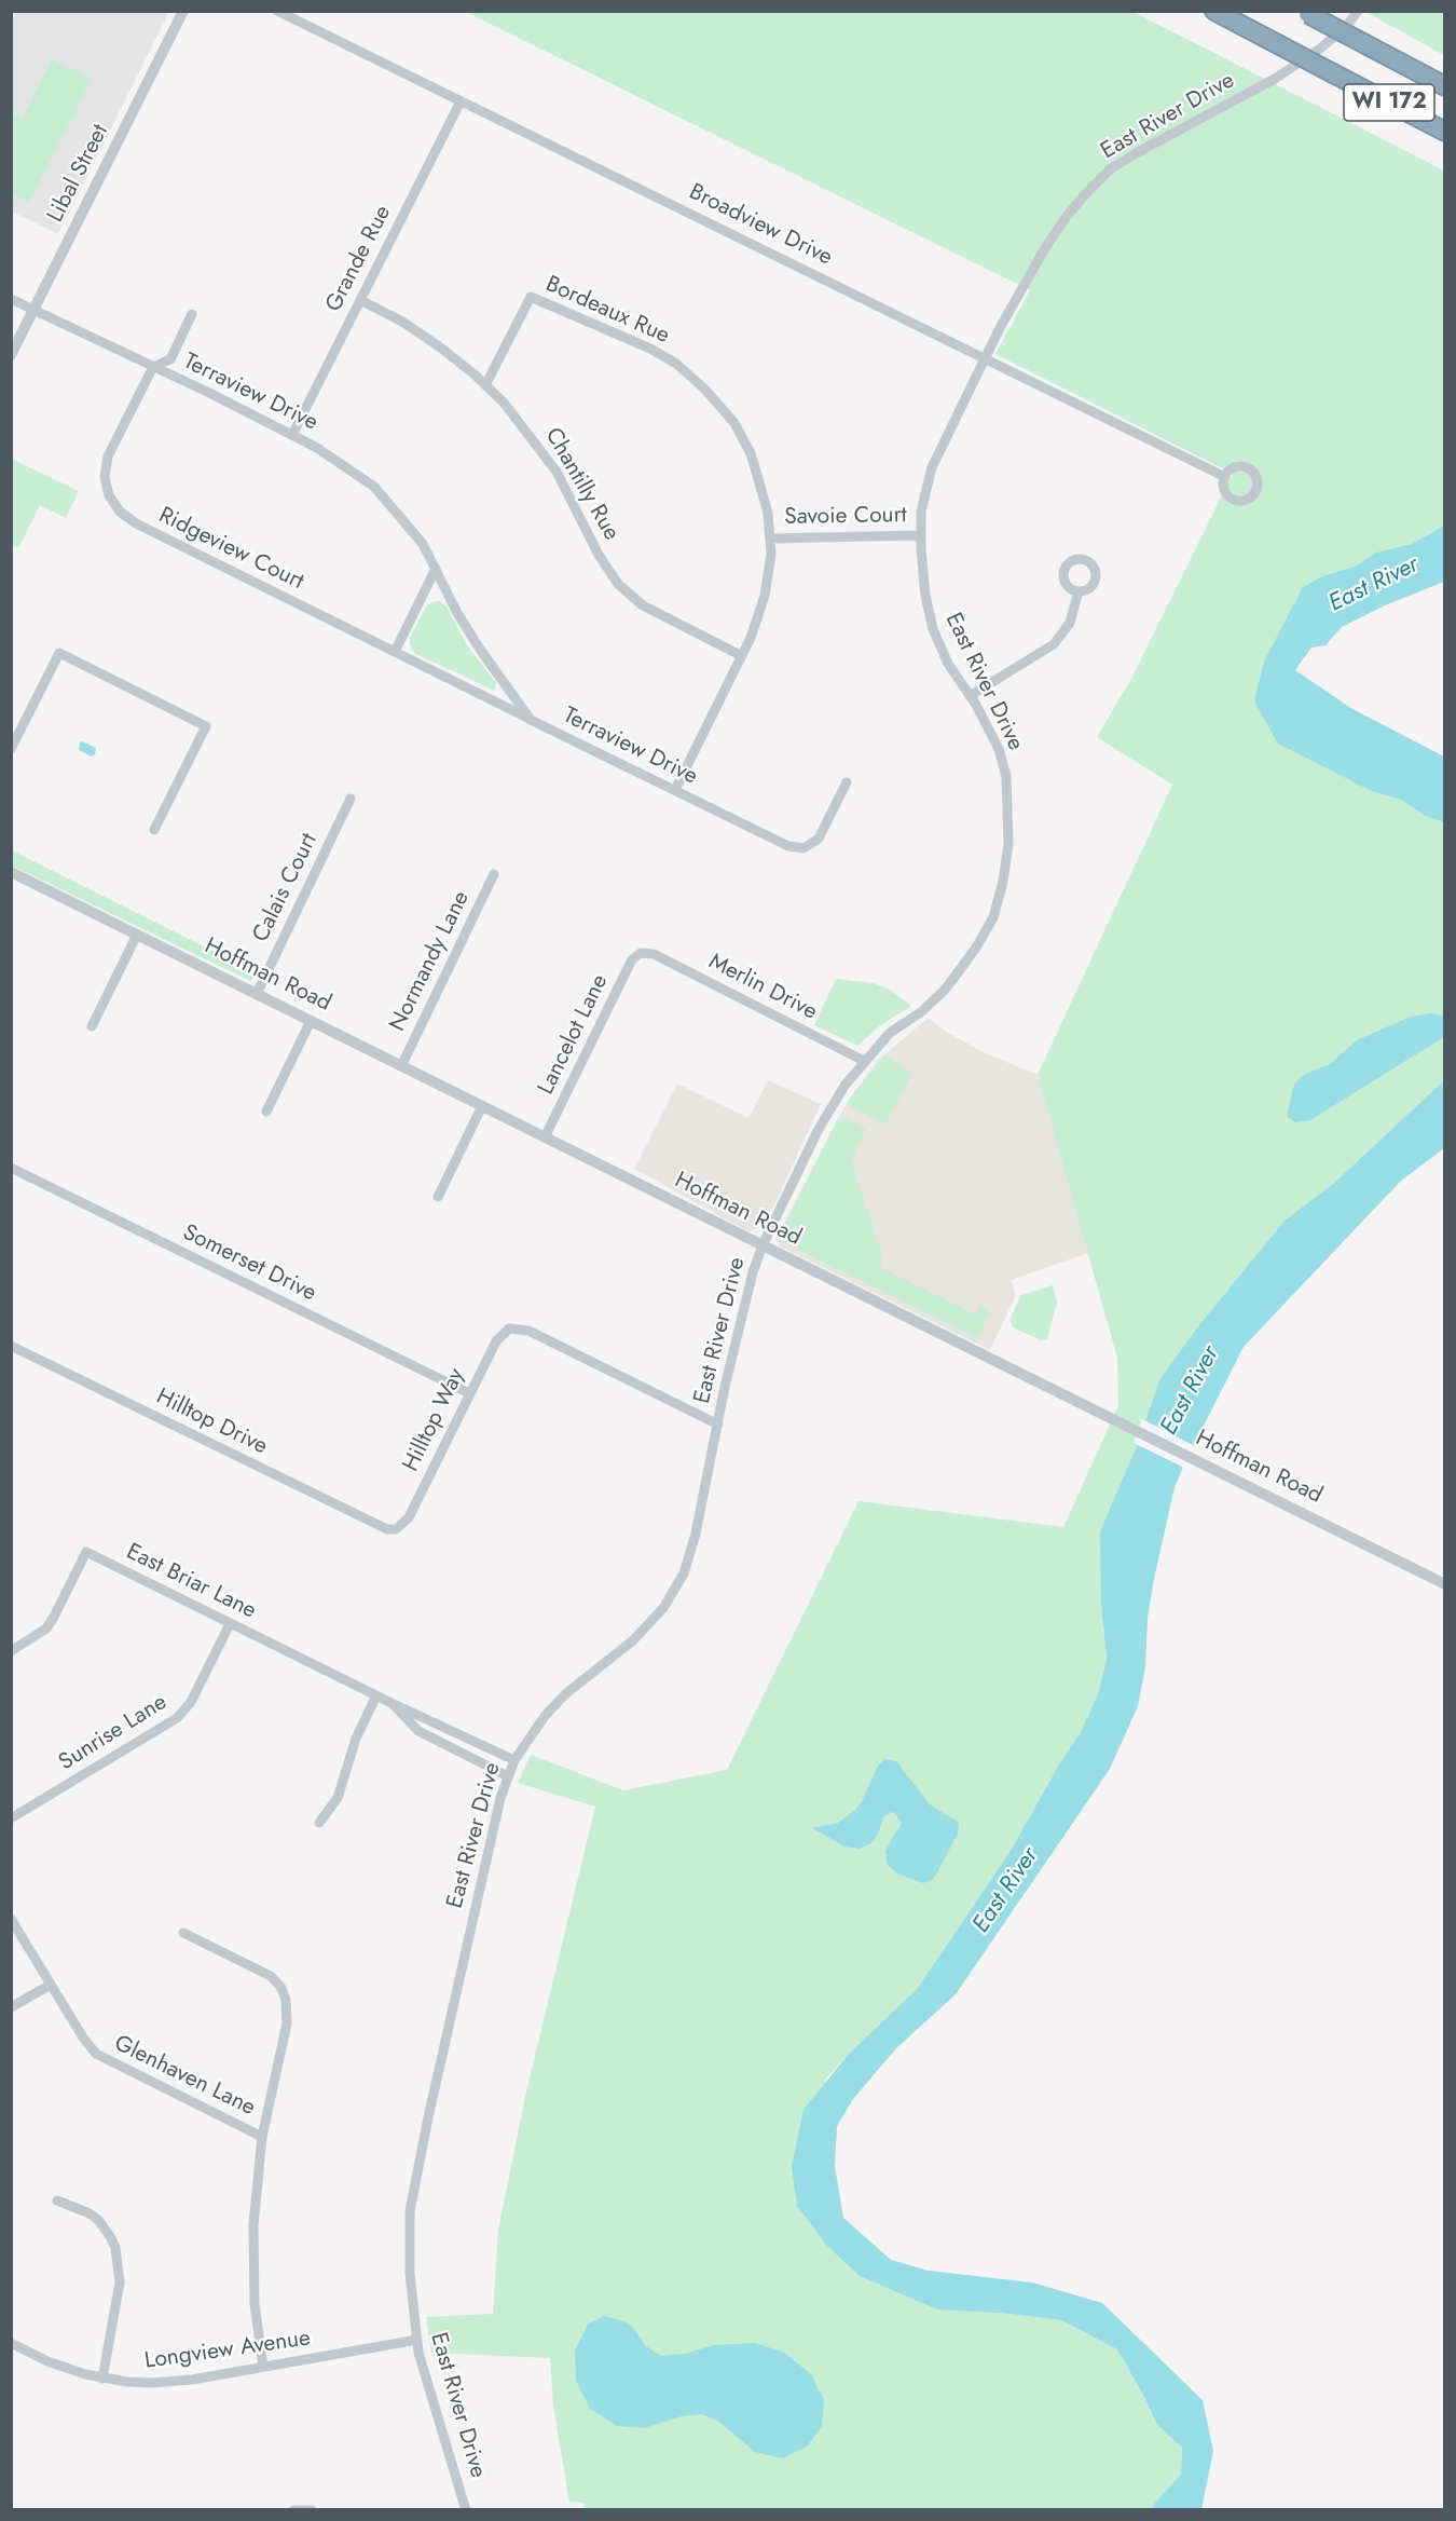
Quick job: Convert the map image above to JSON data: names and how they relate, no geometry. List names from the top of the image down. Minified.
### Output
{"streets":{"highway":["WI 172"],"street":["East River Drive","Libal Street","Broadview Drive","Grande Rue","Bordeaux Rue","Terraview Drive","Chantilly Rue","Savoie Court","Ridgeview Court","Calais Court","Normandy Lane","Hoffman Road","Merlin Drive","Lancelot Lane","Somerset Drive","Hilltop Way","Hilltop Drive","East Briar Lane","Sunrise Lane","Glenhaven Lane","Longview Avenue"]},"crossings":[["East River Drive","Broadview Drive"],["East River Drive","Savoie Court"],["East River Drive","Hoffman Road"],["East River Drive","Merlin Drive"],["East River Drive","Hilltop Way"],["East River Drive","East Briar Lane"],["East River Drive","Longview Avenue"],["Libal Street","Terraview Drive"],["Broadview Drive","Grande Rue"],["Grande Rue","Terraview Drive"],["Grande Rue","Chantilly Rue"],["Bordeaux Rue","Terraview Drive"],["Bordeaux Rue","Chantilly Rue"],["Bordeaux Rue","Savoie Court"],["Terraview Drive","Ridgeview Court"],["Calais Court","Hoffman Road"],["Normandy Lane","Hoffman Road"],["Hoffman Road","Lancelot Lane"],["Merlin Drive","Lancelot Lane"],["Somerset Drive","Hilltop Way"],["Hilltop Way","Hilltop Drive"],["East Briar Lane","Sunrise Lane"],["Glenhaven Lane","Longview Avenue"]],"water":["East River"]}
